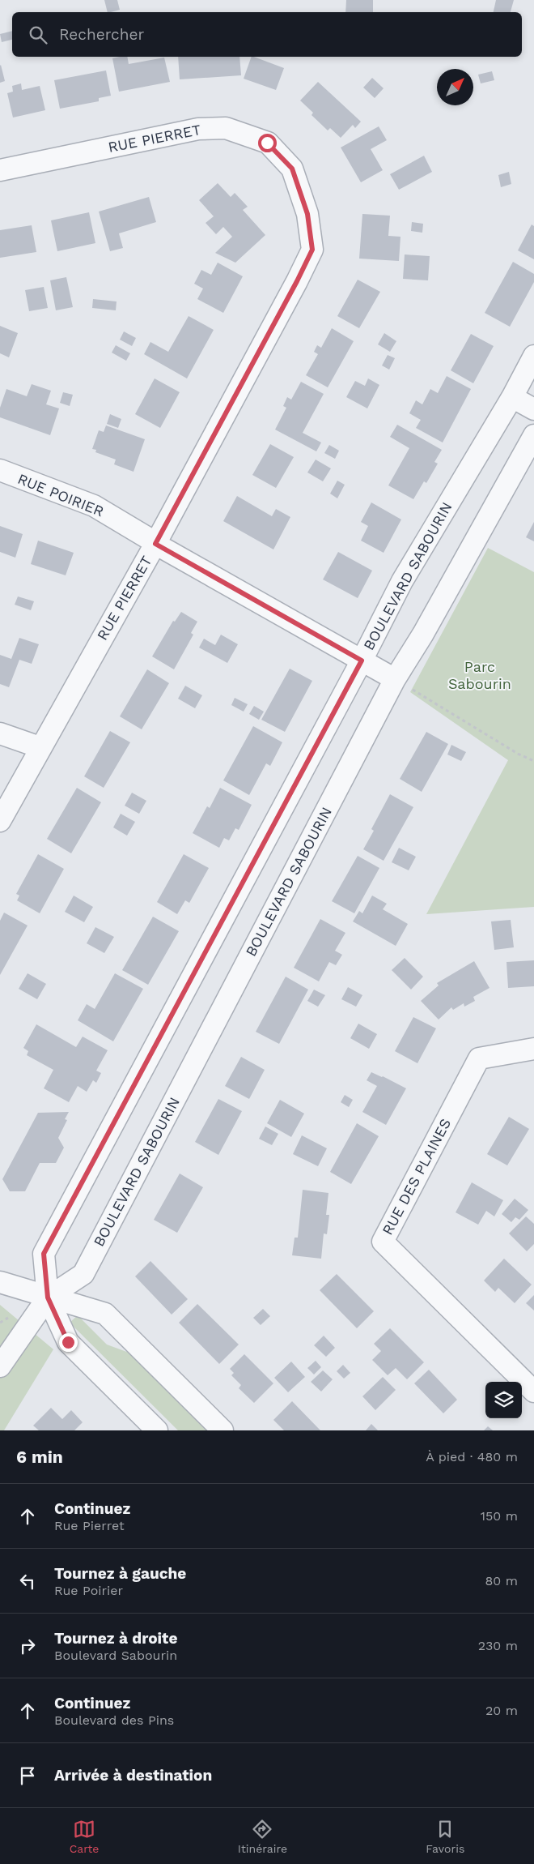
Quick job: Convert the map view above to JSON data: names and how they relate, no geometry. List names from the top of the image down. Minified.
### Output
{"streets":{"street":["RUE PIERRET","RUE POIRIER","BOULEVARD SABOURIN","RUE DES PLAINES"]},"crossings":[["RUE PIERRET","RUE POIRIER"],["RUE POIRIER","BOULEVARD SABOURIN"]],"parks":["Parc Sabourin"],"north":"top right","page":{"search":"Rechercher","heading":["6 min","À pied · 480 m"],"list":[["Continuez","Rue Pierret","150 m"],["Tournez à gauche","Rue Poirier","80 m"],["Tournez à droite","Boulevard Sabourin","230 m"],["Continuez","Boulevard des Pins","20 m"],"Arrivée à destination"],"nav":["Carte","Itinéraire","Favoris"]}}
